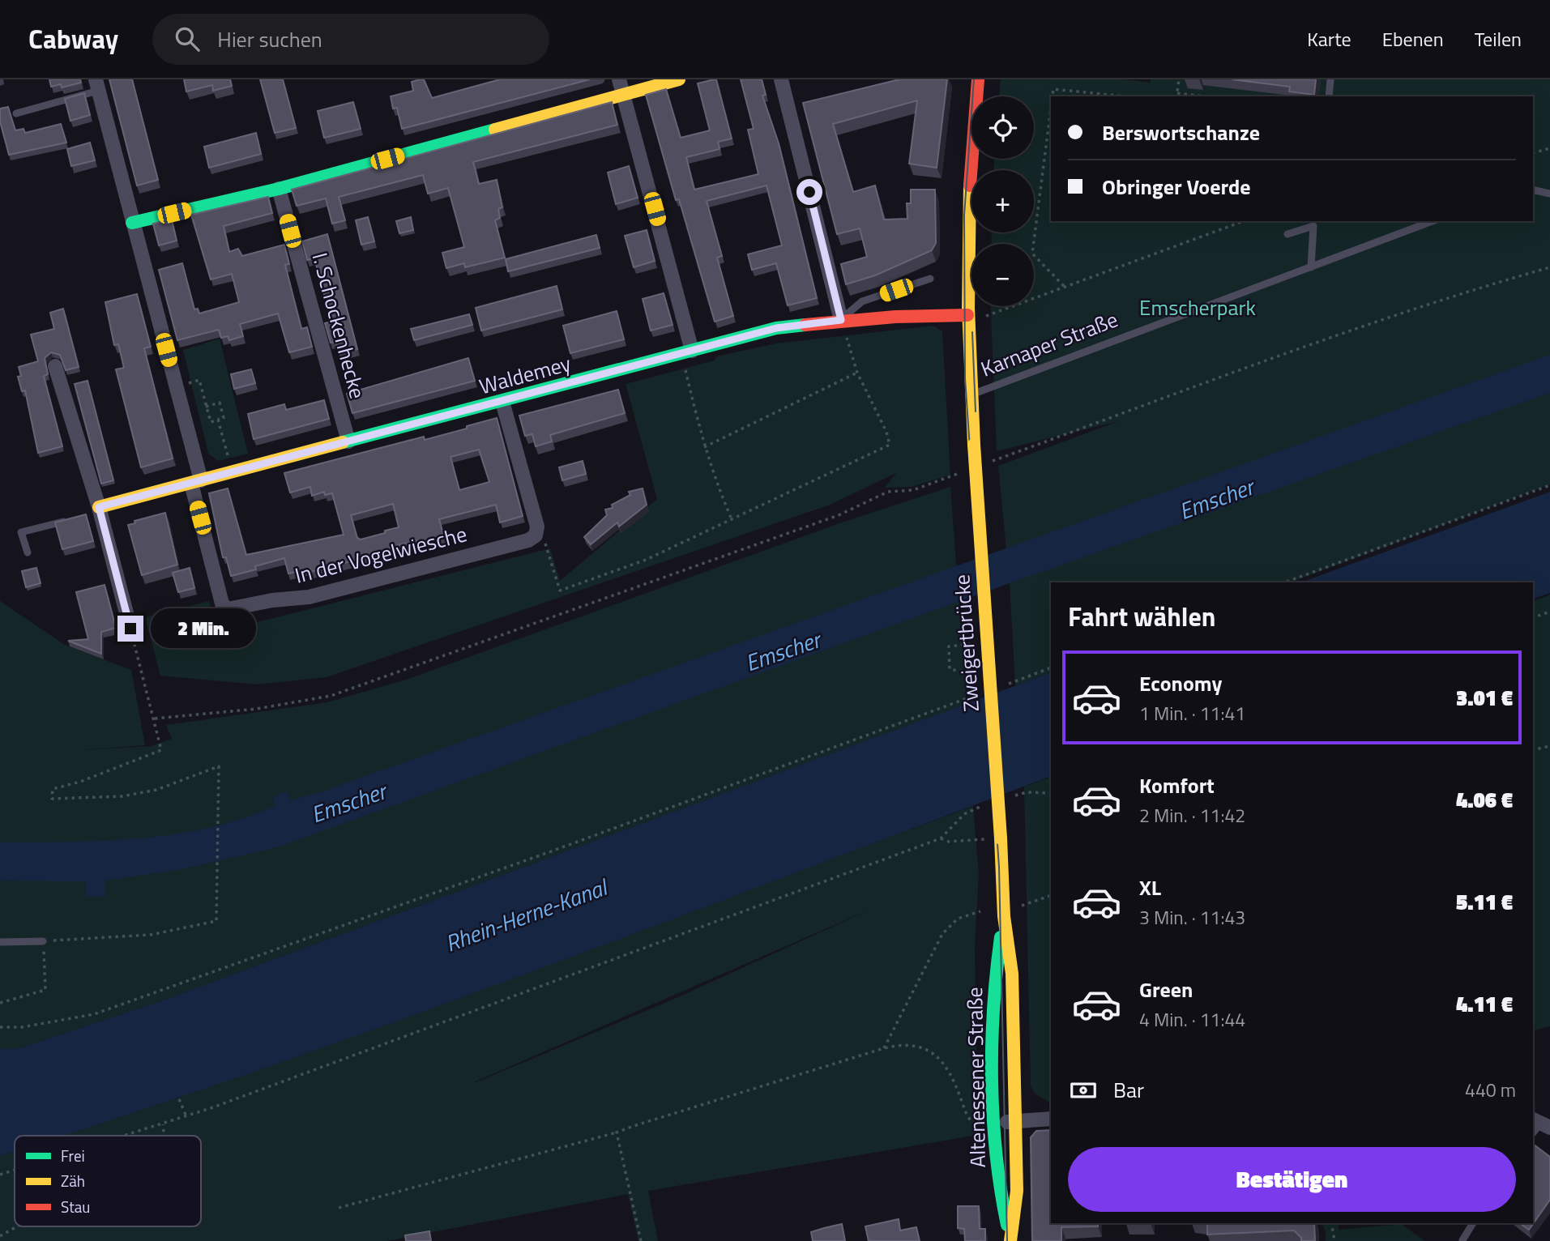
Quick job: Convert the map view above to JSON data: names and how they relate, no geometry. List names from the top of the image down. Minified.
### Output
{"streets":{"main road":["Karnaper Straße","Waldemey","Zweigertbrücke","Altenessener Straße"],"street":["I. Schockenhecke","In der Vogelwiesche"]},"crossings":[["I. Schockenhecke","Waldemey"],["Karnaper Straße","Waldemey"],["Karnaper Straße","Zweigertbrücke"],["Waldemey","In der Vogelwiesche"],["Zweigertbrücke","Altenessener Straße"]],"water":["Emscher","Rhein-Herne-Kanal"],"parks":["Emscherpark"],"legend":["Frei","Zäh","Stau"],"page":{"header":"Cabway","search":"Hier suchen","nav":["Karte","Ebenen","Teilen"],"map_buttons":["+","−"],"banner":["Berswortschanze","Obringer Voerde"],"heading":"Fahrt wählen","bubble":"2 Min.","list":[{"name":"Economy","note":"1 Min. · 11:41","value":"3.01 €"},{"name":"Komfort","note":"2 Min. · 11:42","value":"4.06 €"},{"name":"XL","note":"3 Min. · 11:43","value":"5.11 €"},{"name":"Green","note":"4 Min. · 11:44","value":"4.11 €"}],"pay":["Bar","440 m"],"buttons":"Bestätigen"}}
